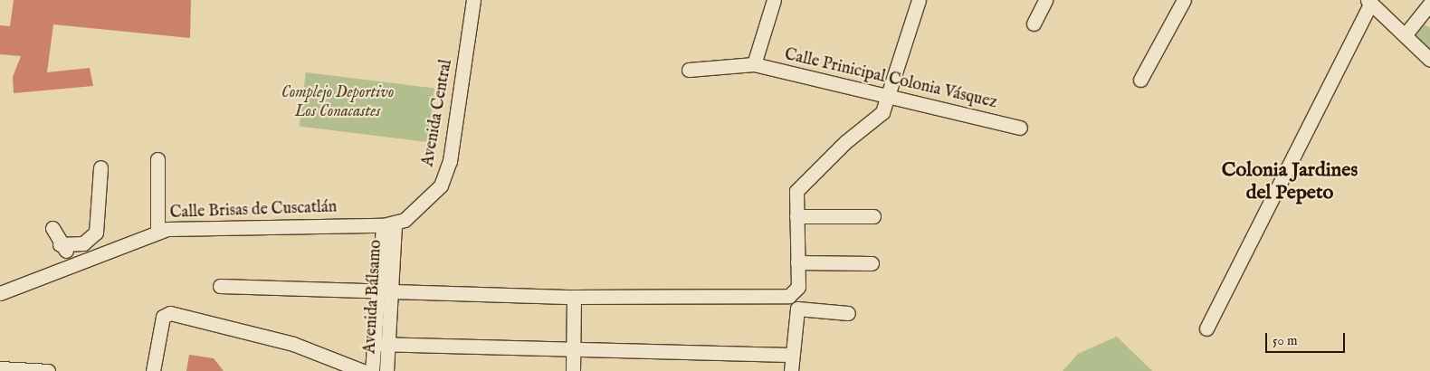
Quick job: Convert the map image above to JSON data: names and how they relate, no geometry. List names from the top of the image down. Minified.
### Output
{"streets":{"street":["Calle Prinicipal Colonia Vásquez","Avenida Central","Calle Brisas de Cuscatlán","Avenida Bálsamo"]},"crossings":[["Avenida Central","Calle Brisas de Cuscatlán"],["Avenida Central","Avenida Bálsamo"],["Calle Brisas de Cuscatlán","Avenida Bálsamo"]],"districts":["Colonia Jardines del Pepeto"],"parks":["Complejo Deportivo Los Conacastes"],"scale_bar":"50 m"}
